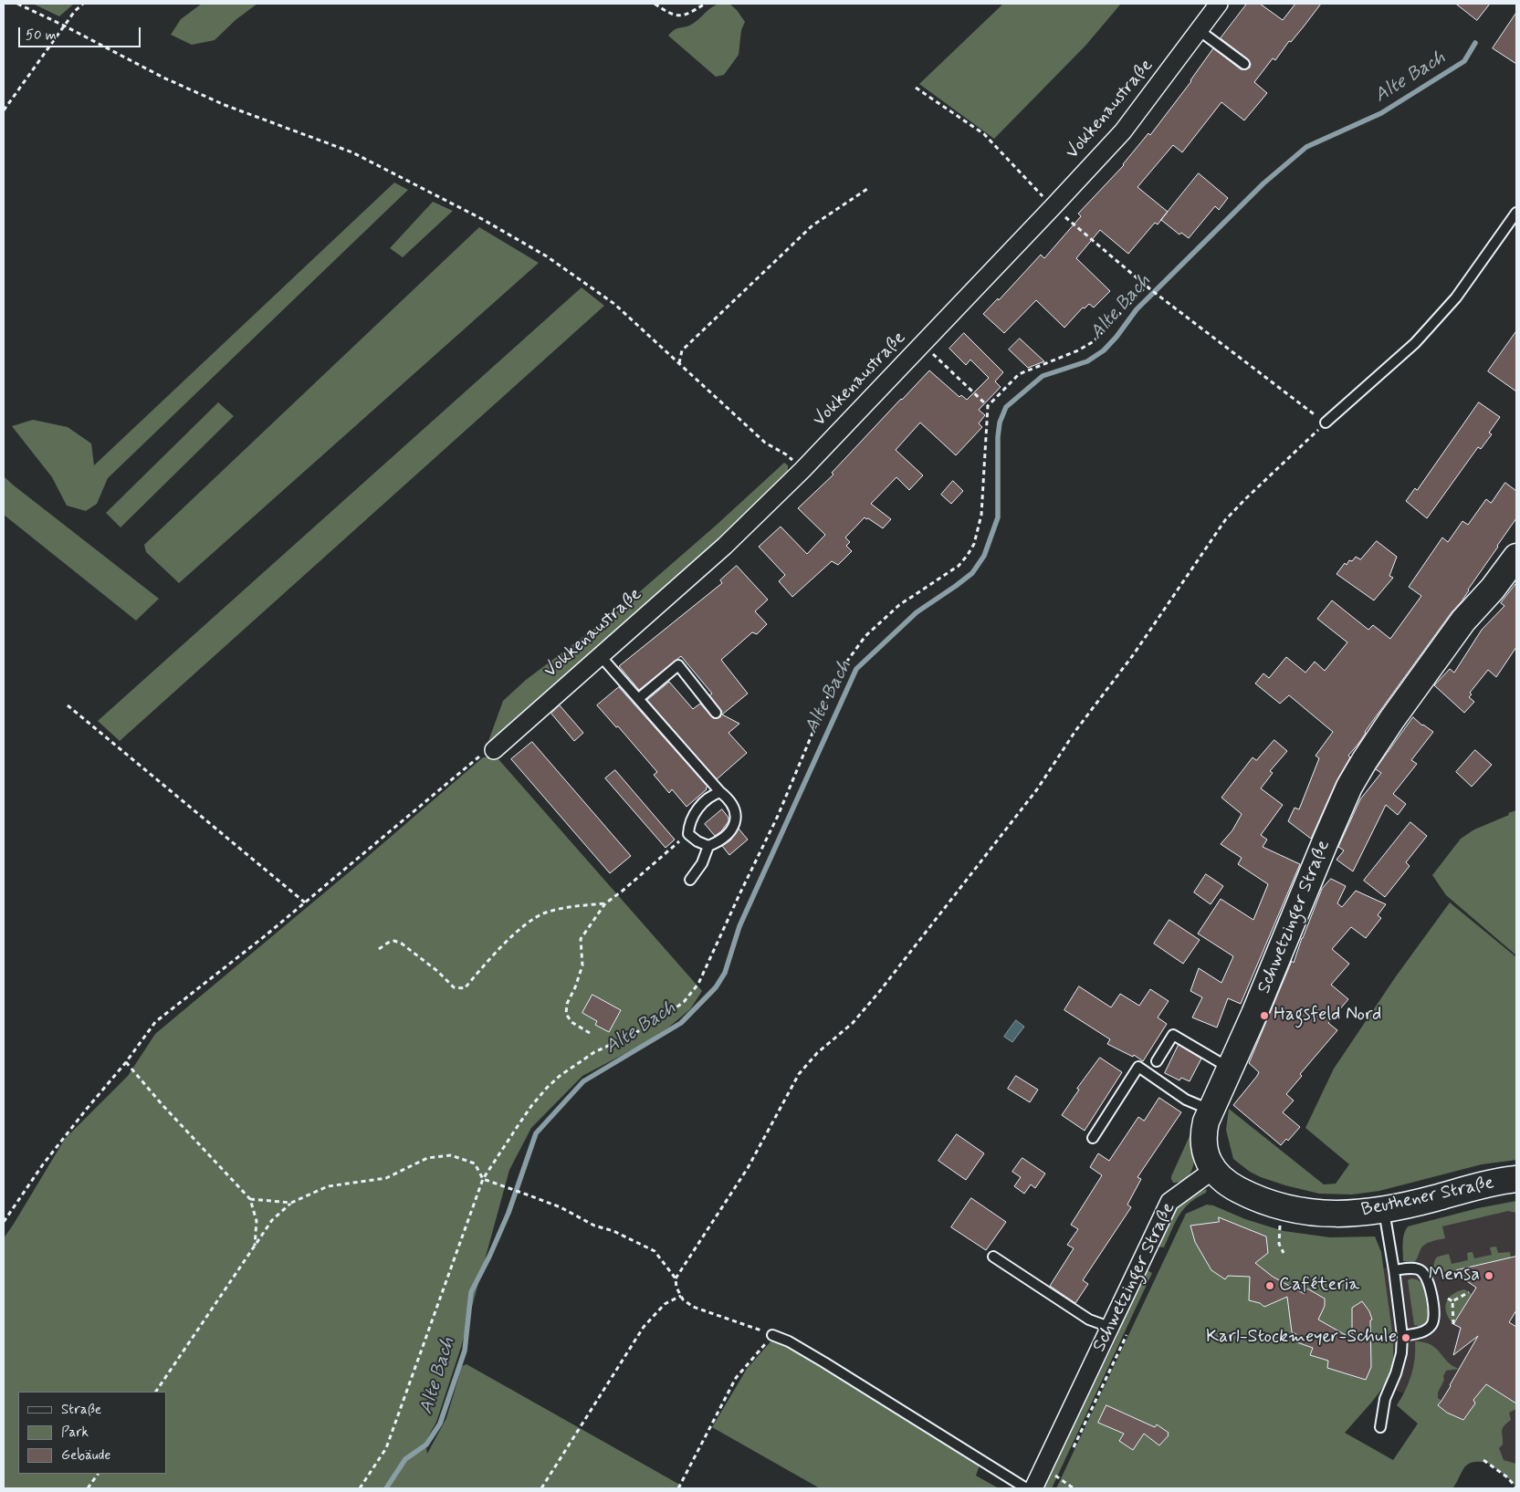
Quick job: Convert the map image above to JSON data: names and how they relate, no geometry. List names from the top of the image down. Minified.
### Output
{"streets":{"main road":["Schwetzinger Straße","Beuthener Straße"],"street":["Vokkenaustraße"]},"crossings":[["Schwetzinger Straße","Beuthener Straße"]],"water":["Alte Bach"],"places":["Hagsfeld Nord","Mensa","Caféteria","Karl-Stockmeyer-Schule"],"legend":["Straße","Park","Gebäude"],"scale_bar":"50 m"}
